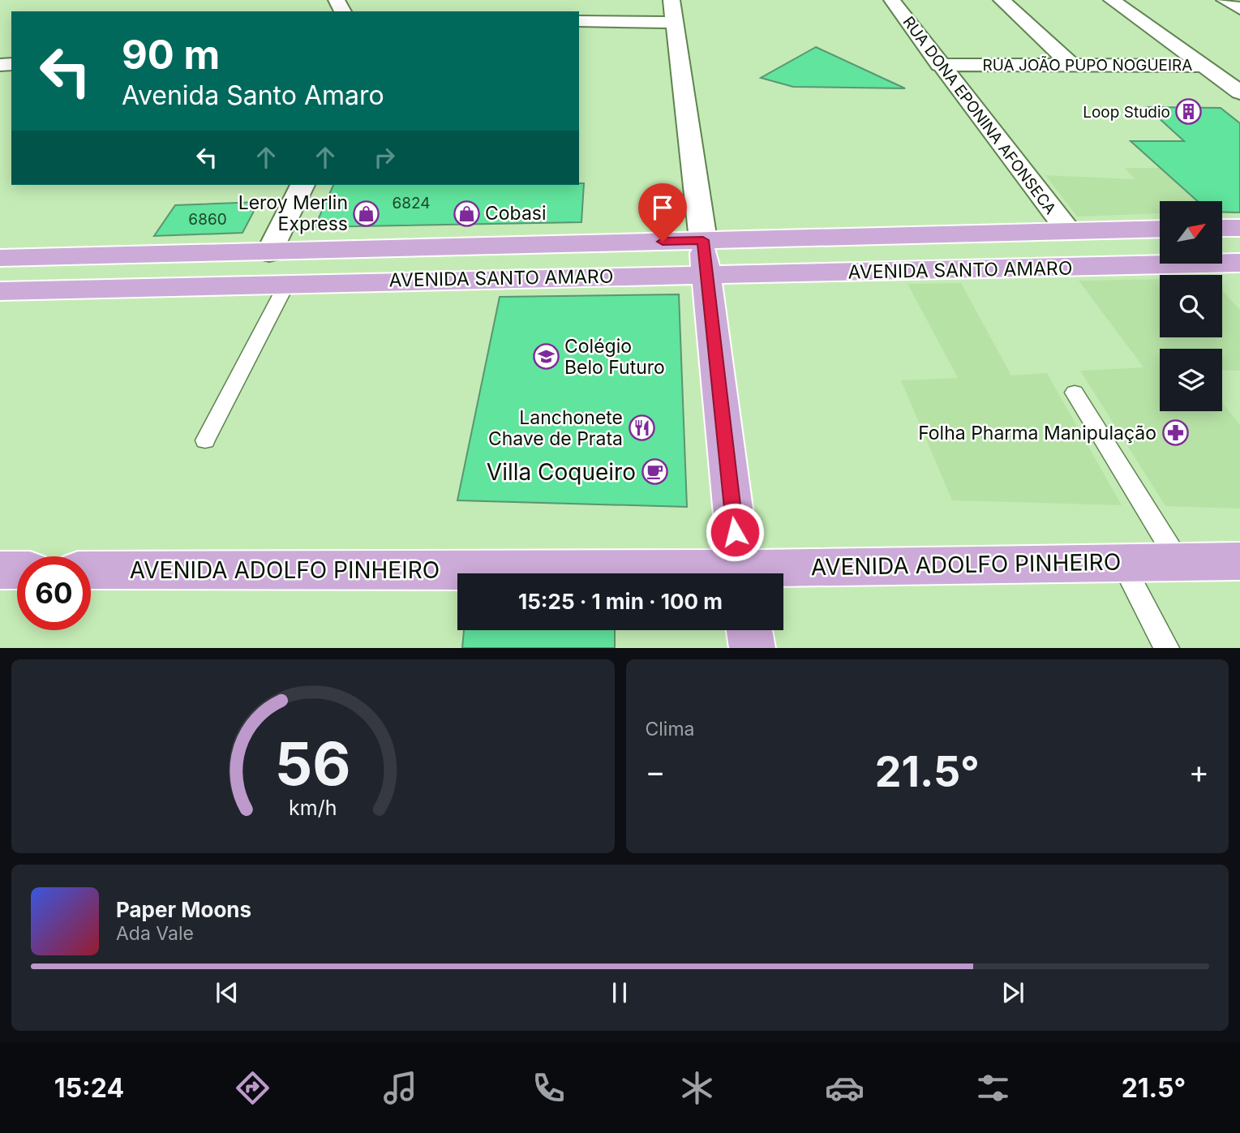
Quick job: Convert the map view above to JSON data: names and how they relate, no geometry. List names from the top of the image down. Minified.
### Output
{"streets":{"main road":["AVENIDA SANTO AMARO","AVENIDA ADOLFO PINHEIRO"],"street":["RUA JOÃO PUPO NOGUEIRA","RUA DONA EPONINA AFONSECA"]},"crossings":[["RUA JOÃO PUPO NOGUEIRA","RUA DONA EPONINA AFONSECA"],["RUA DONA EPONINA AFONSECA","AVENIDA SANTO AMARO"]],"places":{"building":["Loop Studio"],"shop":["Leroy Merlin Express","Cobasi"],"school or university":["Colégio Belo Futuro"],"restaurant":["Lanchonete Chave de Prata"],"pharmacy":["Folha Pharma Manipulação"],"cafe":["Villa Coqueiro"]},"house_numbers":["6824","6860"],"north":"top right","page":{"turn":["90 m","Avenida Santo Amaro"],"limit":"60","trip":"15:25 · 1 min · 100 m","tile":"Clima","heat":["−","21.5°","+"],"song":["Paper Moons","Ada Vale"],"tabs":["15:24","21.5°"],"gauge":["56","km/h"]}}
